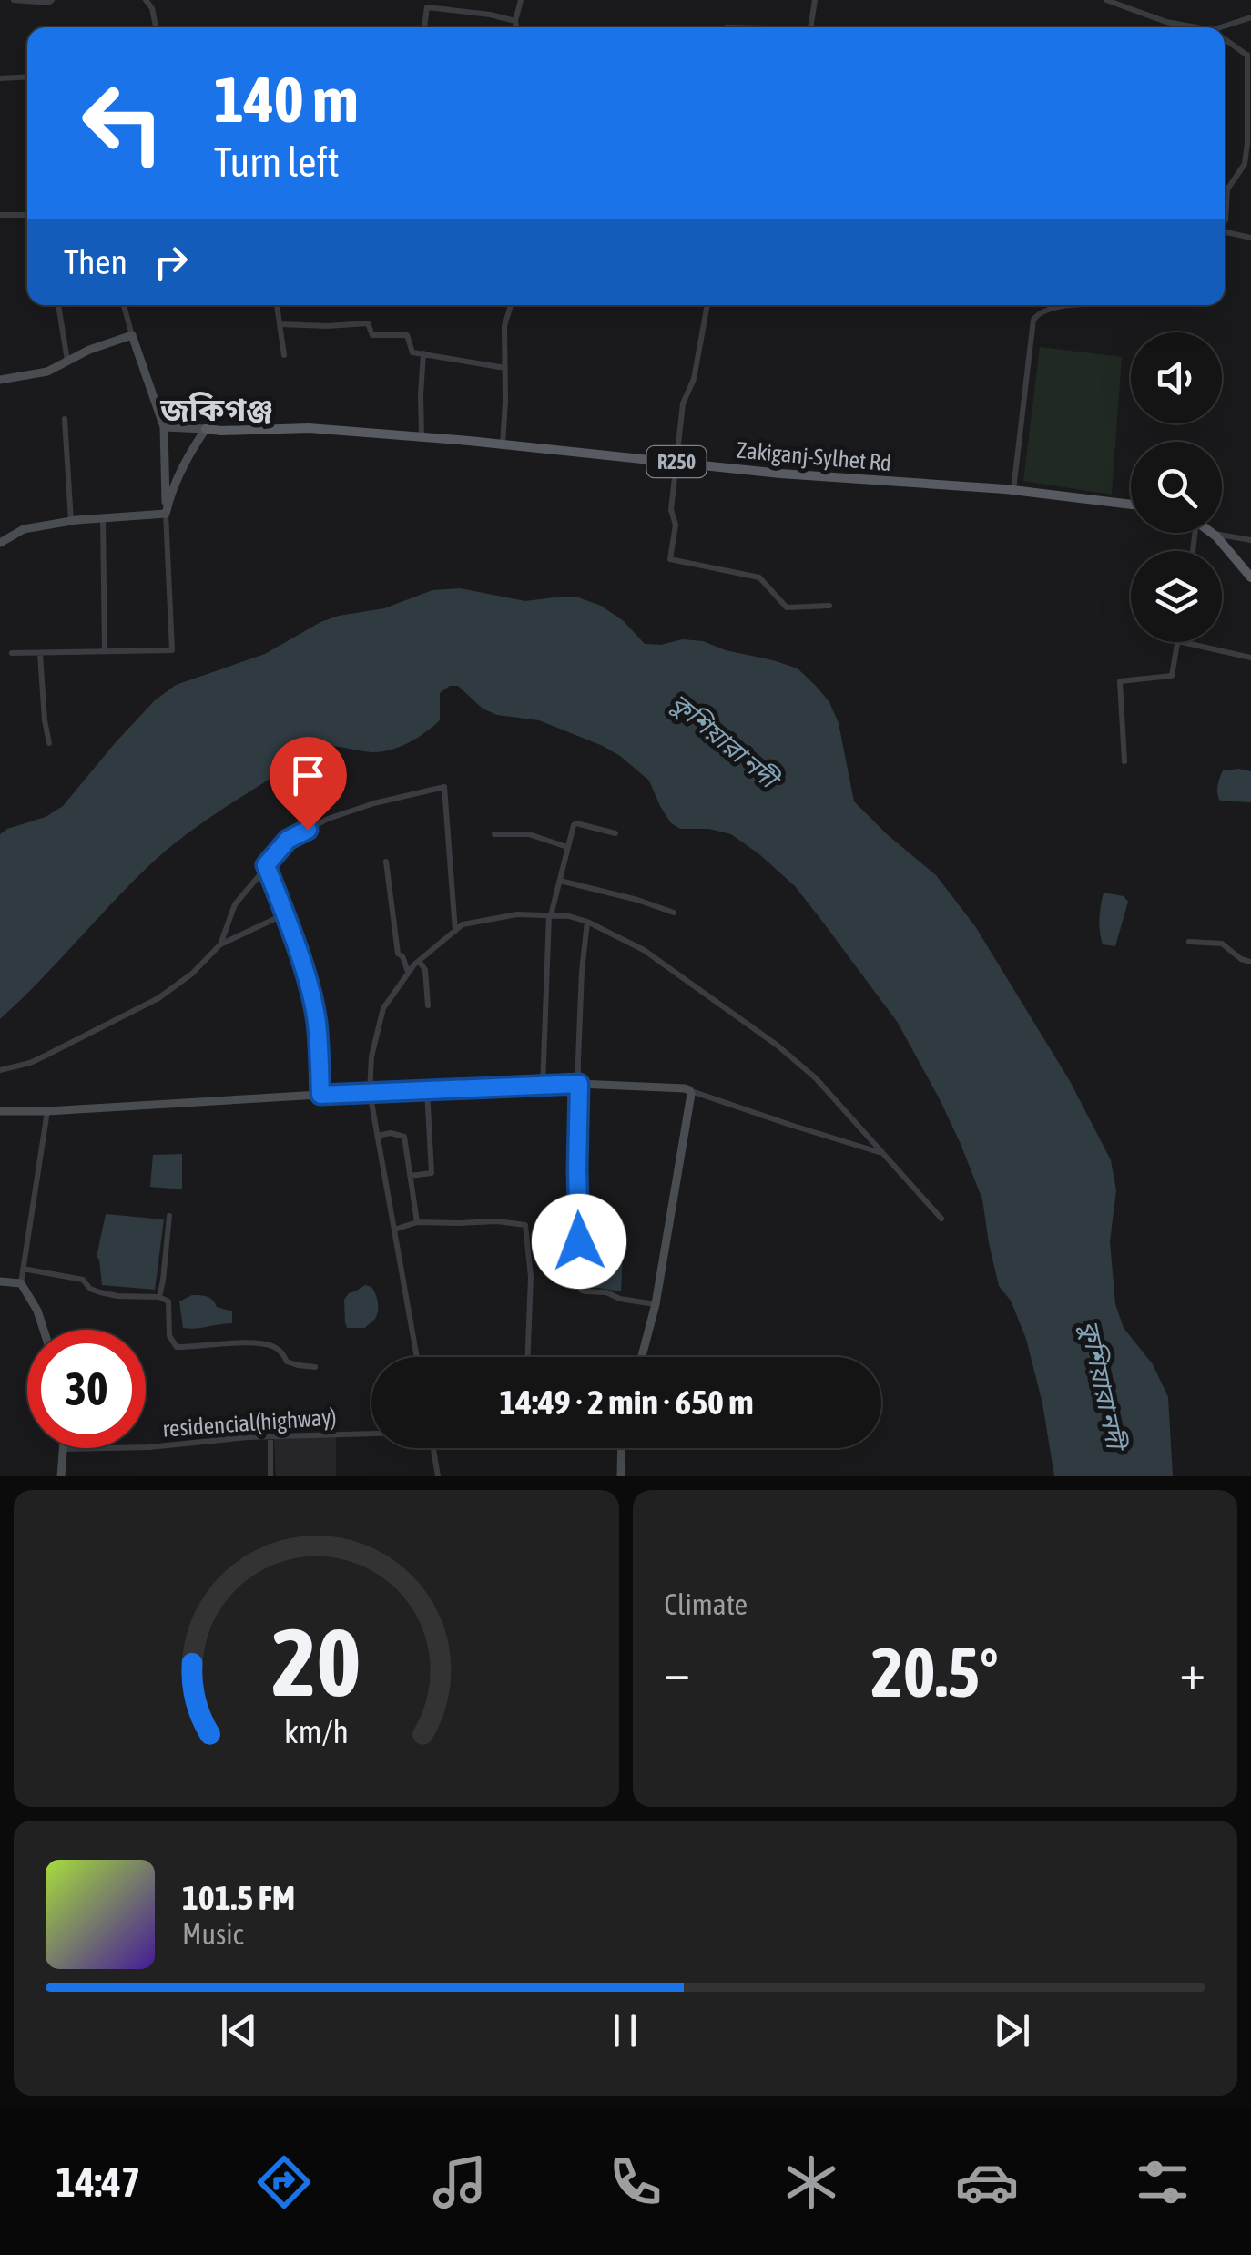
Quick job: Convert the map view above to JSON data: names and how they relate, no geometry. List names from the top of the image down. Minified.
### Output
{"streets":{"main road":["Zakiganj-Sylhet Rd","R250"],"street":["residencial(highway)"]},"districts":["জকিগঞ্জ"],"water":["কুশিয়ারা নদী"],"page":{"turn":["140 m","Turn left"],"then":"Then","limit":"30","trip":"14:49 · 2 min · 650 m","tile":"Climate","heat":["−","20.5°","+"],"song":["101.5 FM","Music"],"tabs":"14:47","gauge":["20","km/h"]}}
